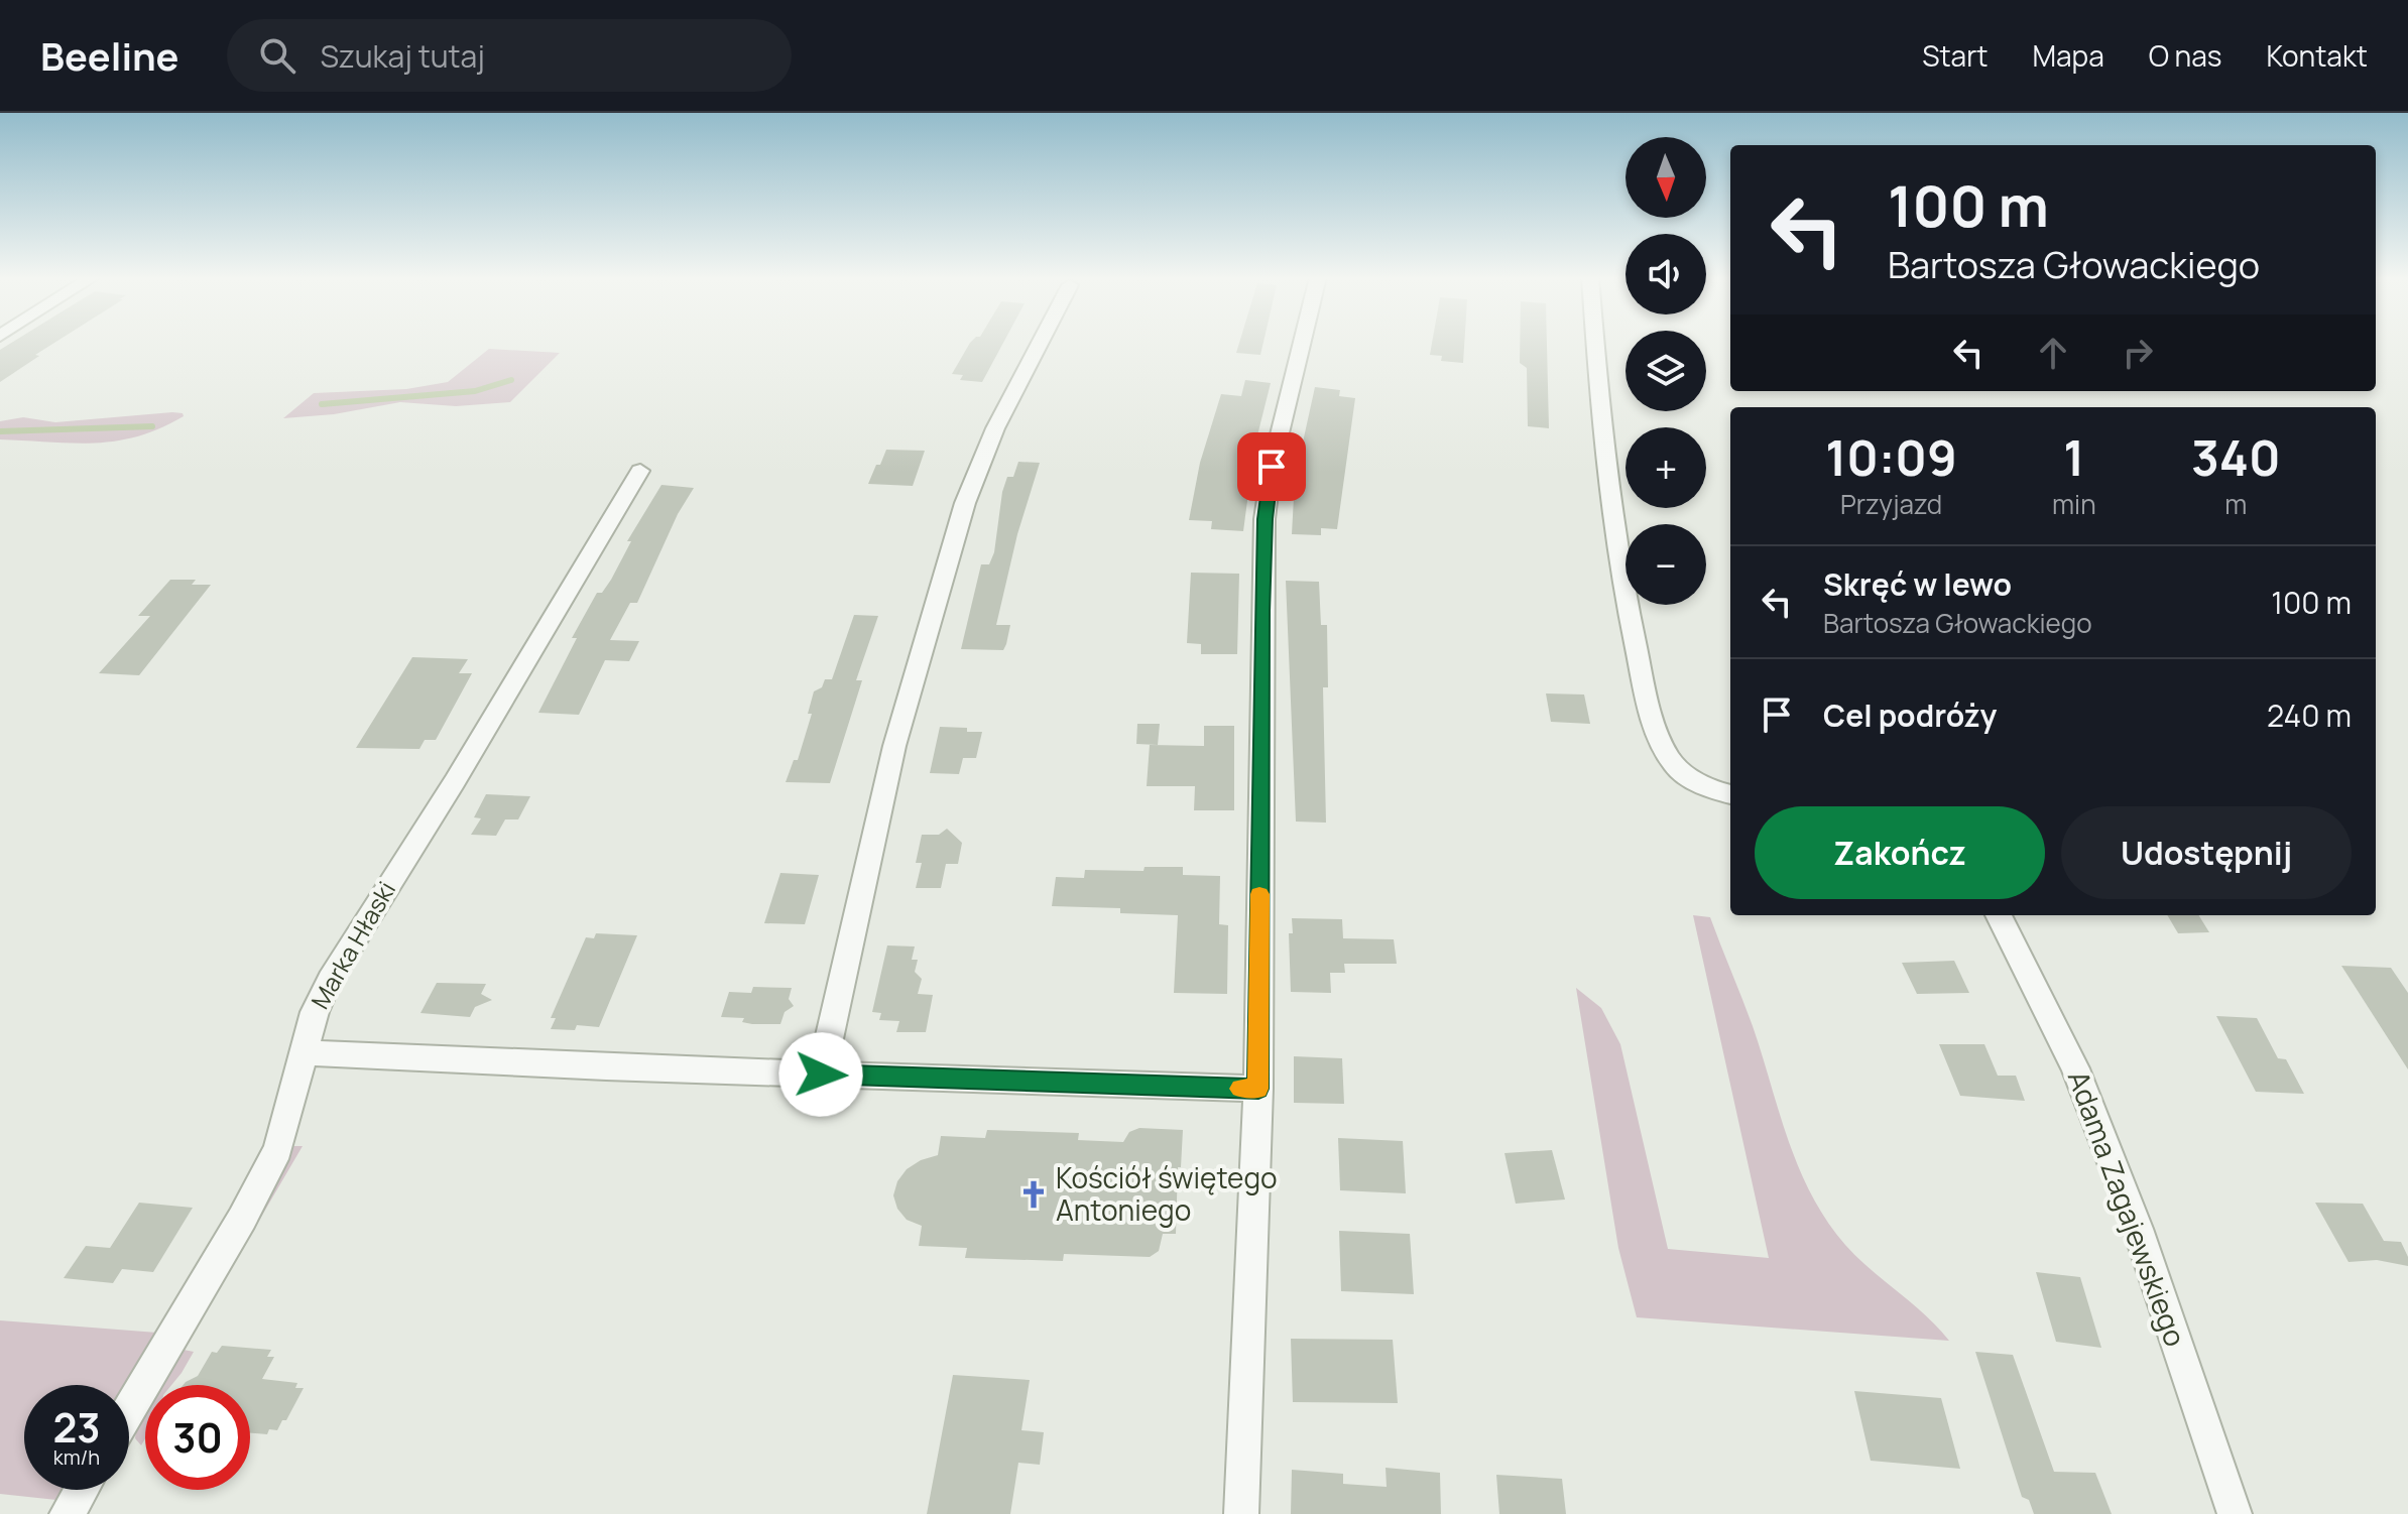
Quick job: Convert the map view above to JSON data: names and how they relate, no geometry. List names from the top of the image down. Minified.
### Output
{"streets":{"street":["Marka Hłaski","Adama Zagajewskiego"]},"places":{"church":["Kościół świętego Antoniego"]},"north":"bottom","page":{"header":"Beeline","search":"Szukaj tutaj","nav":["Start","Mapa","O nas","Kontakt"],"map_buttons":["+","−"],"turn":["100 m","Bartosza Głowackiego"],"eta":["10:09","Przyjazd","1","min","340","m"],"list":[{"name":"Skręć w lewo","note":"Bartosza Głowackiego","value":"100 m"},{"name":"Cel podróży","value":"240 m"}],"buttons":["Zakończ","Udostępnij"],"speed":"23 km/h","limit":"30"}}
